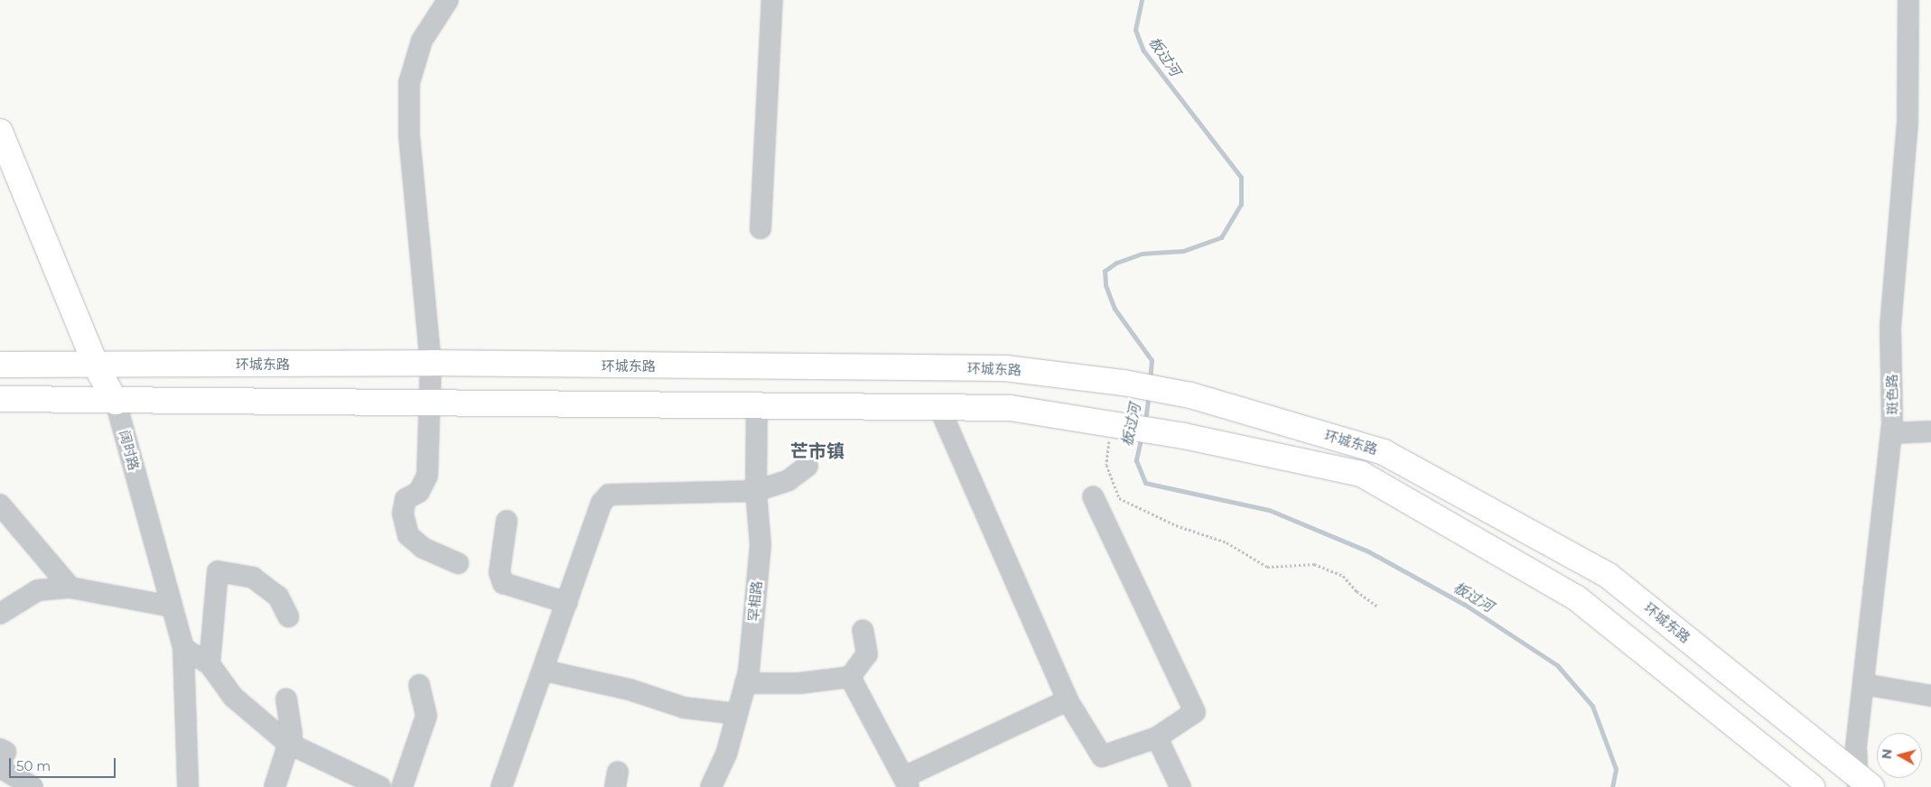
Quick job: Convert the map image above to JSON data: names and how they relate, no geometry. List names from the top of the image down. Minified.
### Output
{"streets":{"main road":["环城东路","阔时路"],"street":["斑色路","罕相路"]},"crossings":[["环城东路","斑色路"],["环城东路","阔时路"],["环城东路","罕相路"]],"districts":["芒市镇"],"water":["板过河"],"scale_bar":"50 m","north":"left"}
